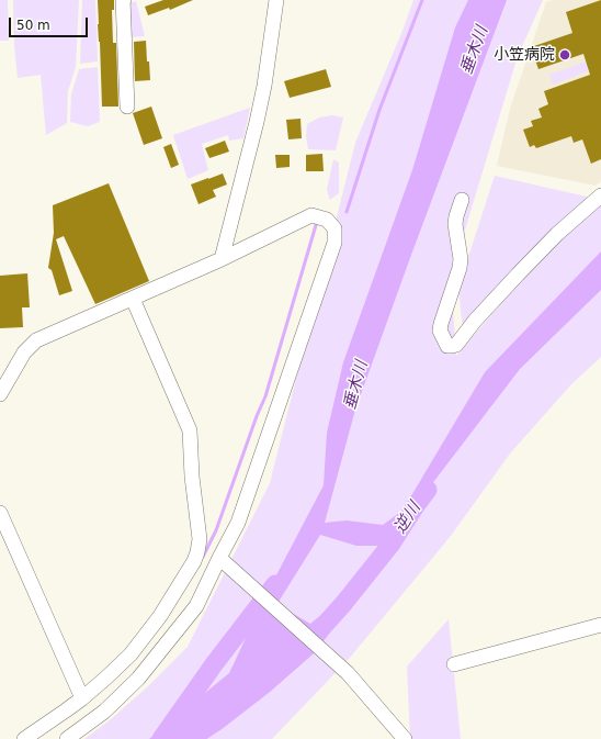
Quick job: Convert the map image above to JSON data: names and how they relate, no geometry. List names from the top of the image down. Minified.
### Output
{"water":["垂木川","逆川"],"places":["小笠病院"],"scale_bar":"50 m"}
